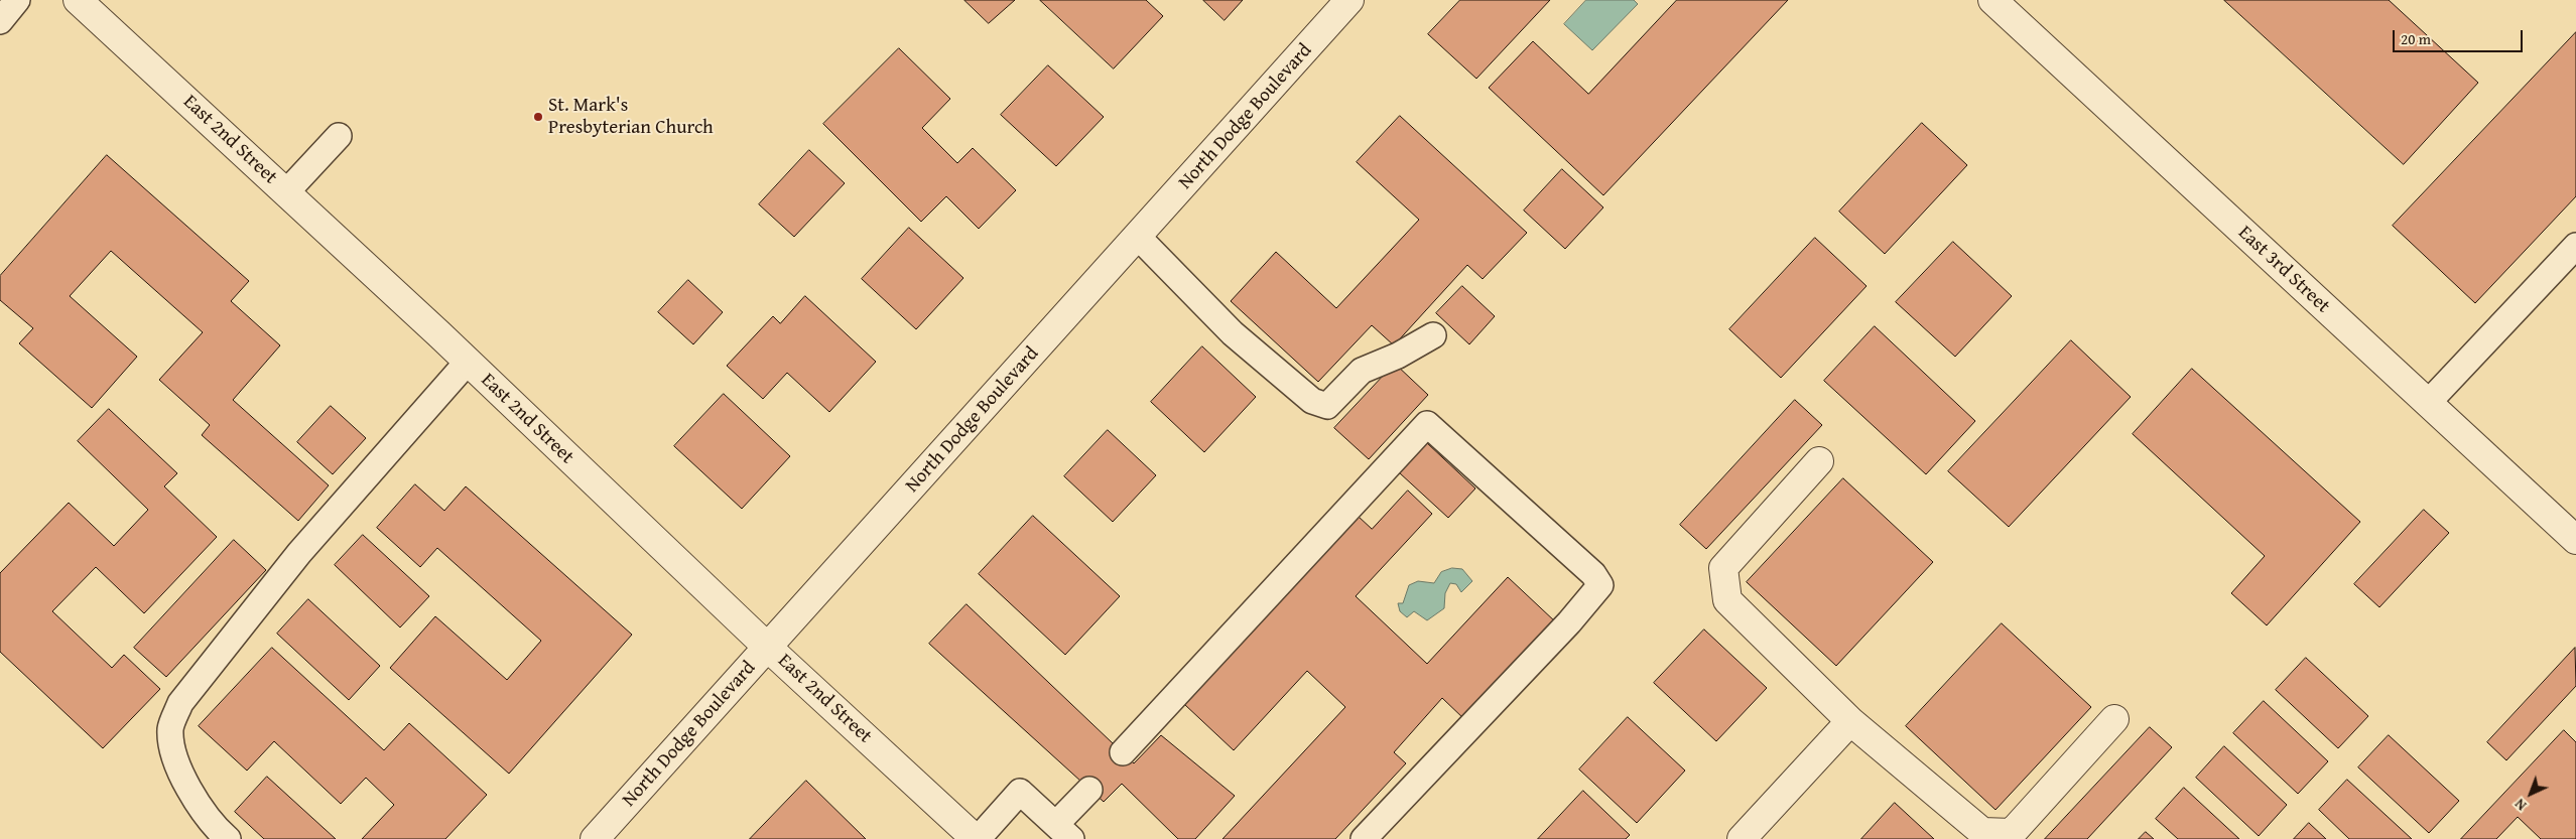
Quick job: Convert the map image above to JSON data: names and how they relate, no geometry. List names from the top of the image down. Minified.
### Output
{"streets":{"street":["North Dodge Boulevard","East 2nd Street","East 3rd Street"]},"crossings":[["North Dodge Boulevard","East 2nd Street"]],"places":["St. Mark's Presbyterian Church"],"scale_bar":"20 m","north":"bottom left"}
